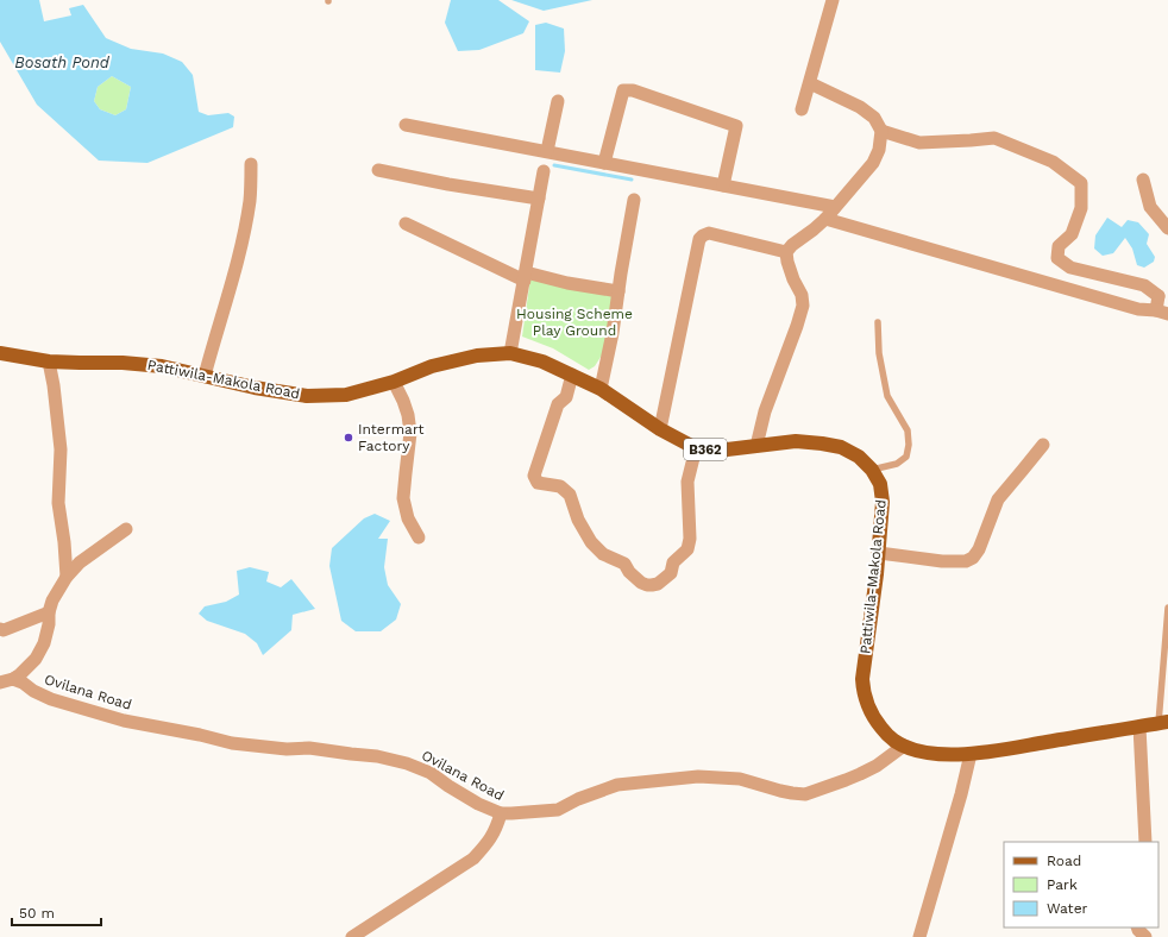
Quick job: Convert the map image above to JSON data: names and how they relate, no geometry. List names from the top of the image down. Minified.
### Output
{"streets":{"main road":["Pattiwila-Makola Road","B362"],"street":["Ovilana Road"]},"crossings":[["Pattiwila-Makola Road","Ovilana Road"]],"water":["Bosath Pond"],"parks":["Housing Scheme Play Ground"],"places":["Intermart Factory"],"legend":["Road","Park","Water"],"scale_bar":"50 m"}
